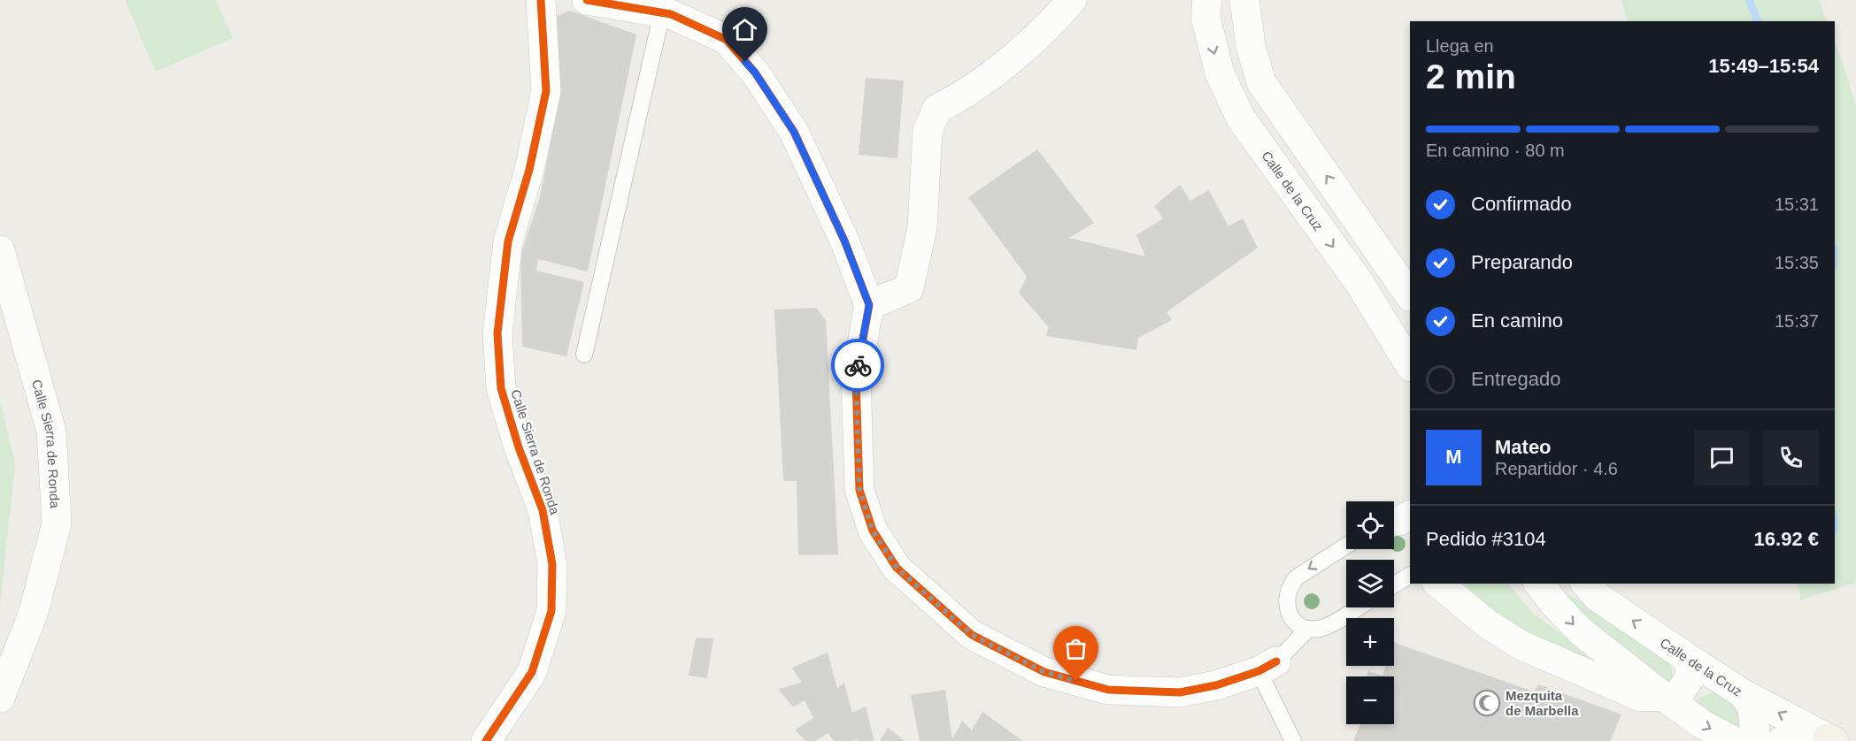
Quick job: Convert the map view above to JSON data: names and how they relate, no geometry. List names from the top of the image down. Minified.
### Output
{"streets":{"street":["Calle de la Cruz","Calle Sierra de Ronda"]},"places":{"mosque":["Mezquita de Marbella"]},"page":{"heading":["2 min","Llega en","15:49–15:54"],"panel":["Mateo","Repartidor · 4.6","Pedido #3104","16.92 €"],"bar":"En camino · 80 m","list":[["Confirmado","15:31"],["Preparando","15:35"],["En camino","15:37"],"Entregado"],"round":"M","map_buttons":["+","−"]}}
